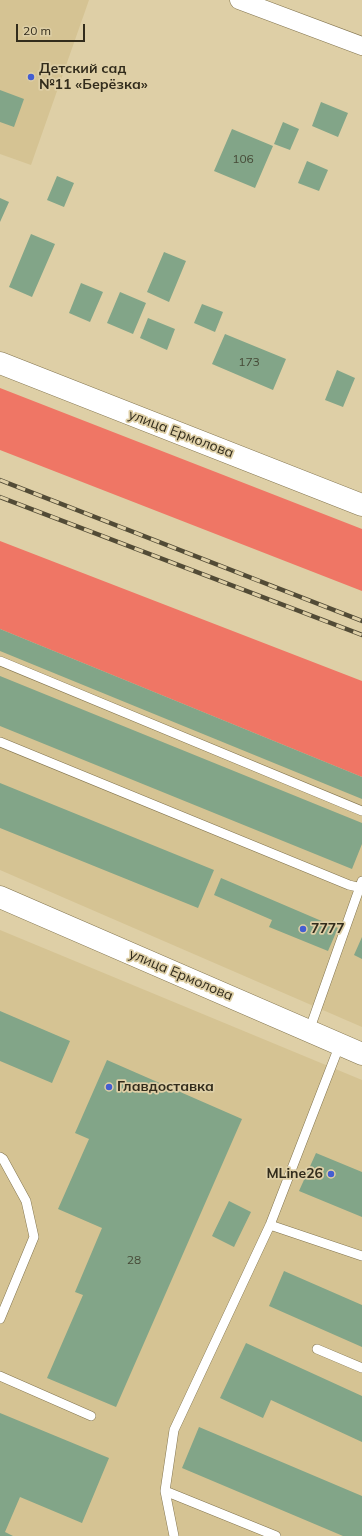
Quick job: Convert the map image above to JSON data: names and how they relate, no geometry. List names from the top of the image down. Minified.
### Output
{"streets":{"main road":["улица Ермолова"]},"places":["Детский сад №11 «Берёзка»","7777","Главдоставка","MLine26"],"house_numbers":["106","173","28"],"scale_bar":"20 m"}
